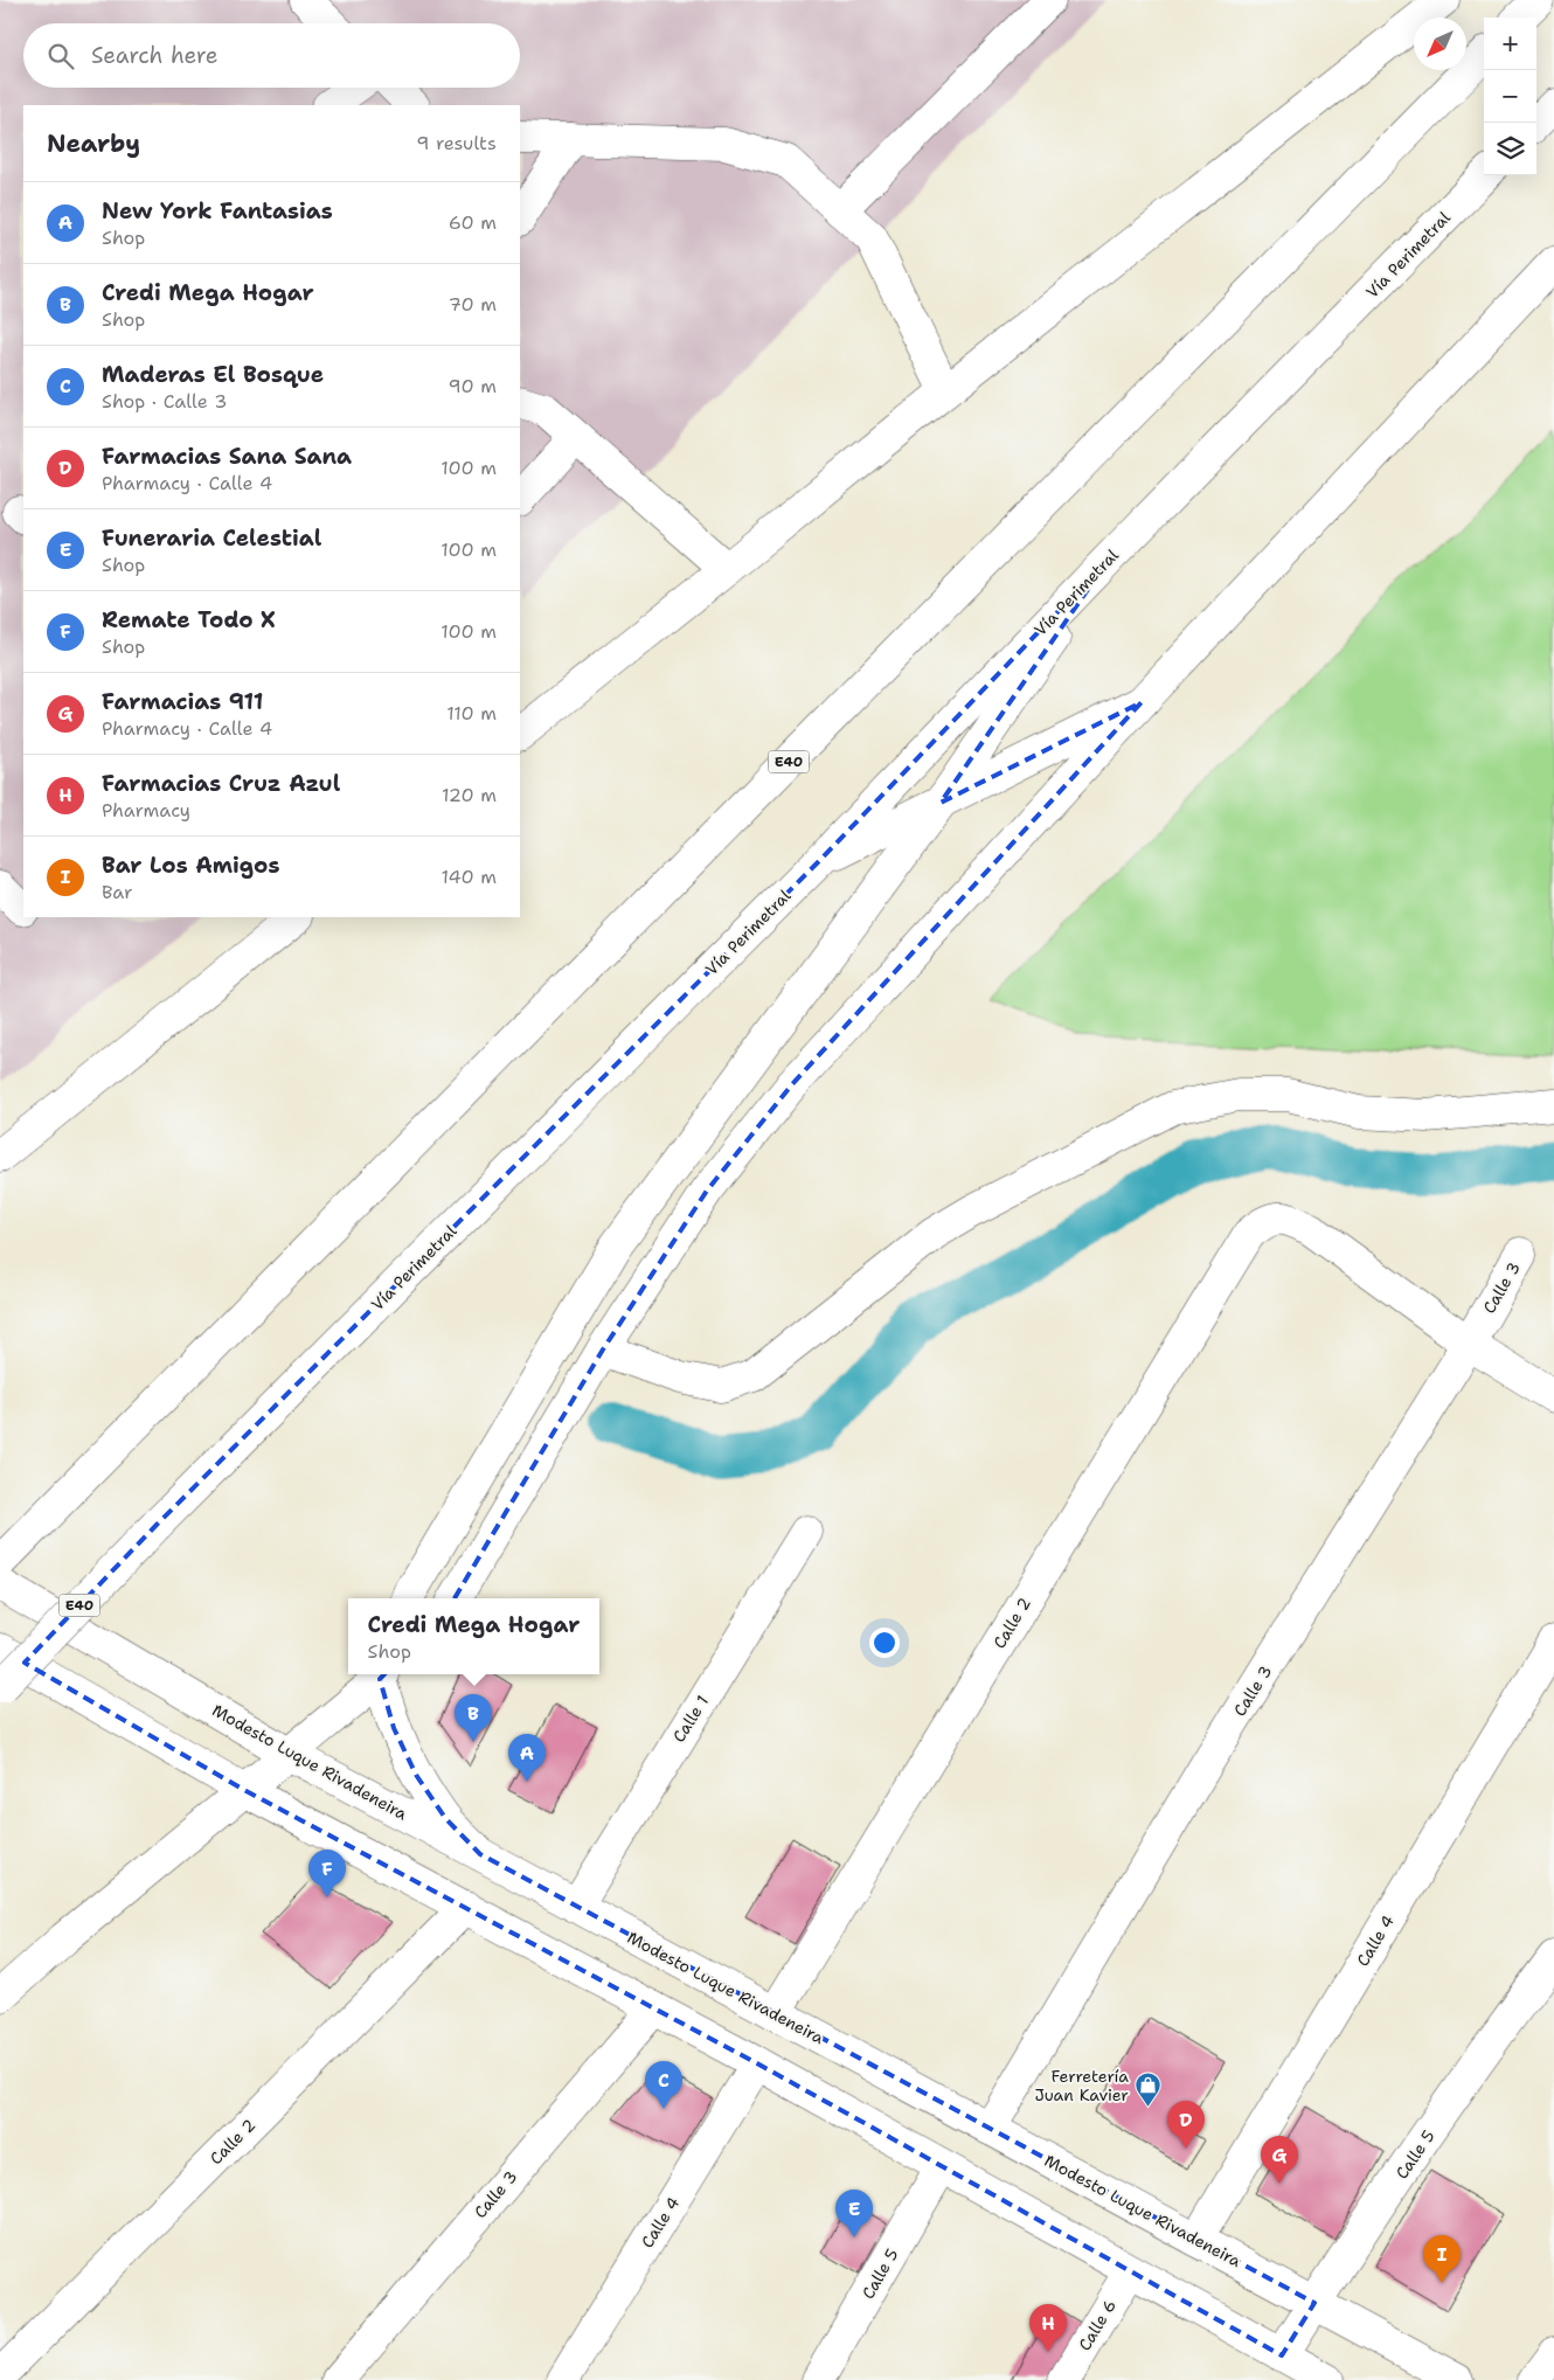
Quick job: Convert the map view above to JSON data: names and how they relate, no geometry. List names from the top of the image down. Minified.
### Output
{"streets":{"main road":["Vía Perimetral","E40","Calle 3","Calle 2","Calle 1","Modesto Luque Rivadeneira","Calle 4","Calle 5","Calle 6"]},"crossings":[["Calle 3","Calle 2"],["Calle 3","Modesto Luque Rivadeneira"],["Calle 2","Modesto Luque Rivadeneira"],["Calle 1","Modesto Luque Rivadeneira"],["Modesto Luque Rivadeneira","Calle 4"],["Modesto Luque Rivadeneira","Calle 5"]],"places":{"shop":["Ferretería Juan Kavier"]},"north":"bottom left","page":{"map_buttons":["+","−"],"search":"Search here","heading":["Nearby","9 results"],"list":[{"mark":"A","name":"New York Fantasias","note":"Shop","value":"60 m"},{"mark":"B","name":"Credi Mega Hogar","note":"Shop","value":"70 m"},{"mark":"C","name":"Maderas El Bosque","note":"Shop · Calle 3","value":"90 m"},{"mark":"D","name":"Farmacias Sana Sana","note":"Pharmacy · Calle 4","value":"100 m"},{"mark":"E","name":"Funeraria Celestial","note":"Shop","value":"100 m"},{"mark":"F","name":"Remate Todo X","note":"Shop","value":"100 m"},{"mark":"G","name":"Farmacias 911","note":"Pharmacy · Calle 4","value":"110 m"},{"mark":"H","name":"Farmacias Cruz Azul","note":"Pharmacy","value":"120 m"},{"mark":"I","name":"Bar Los Amigos","note":"Bar","value":"140 m"}],"popup":["Credi Mega Hogar","Shop"],"pins":["B","A","F","C","D","G","E","I","H"]}}
